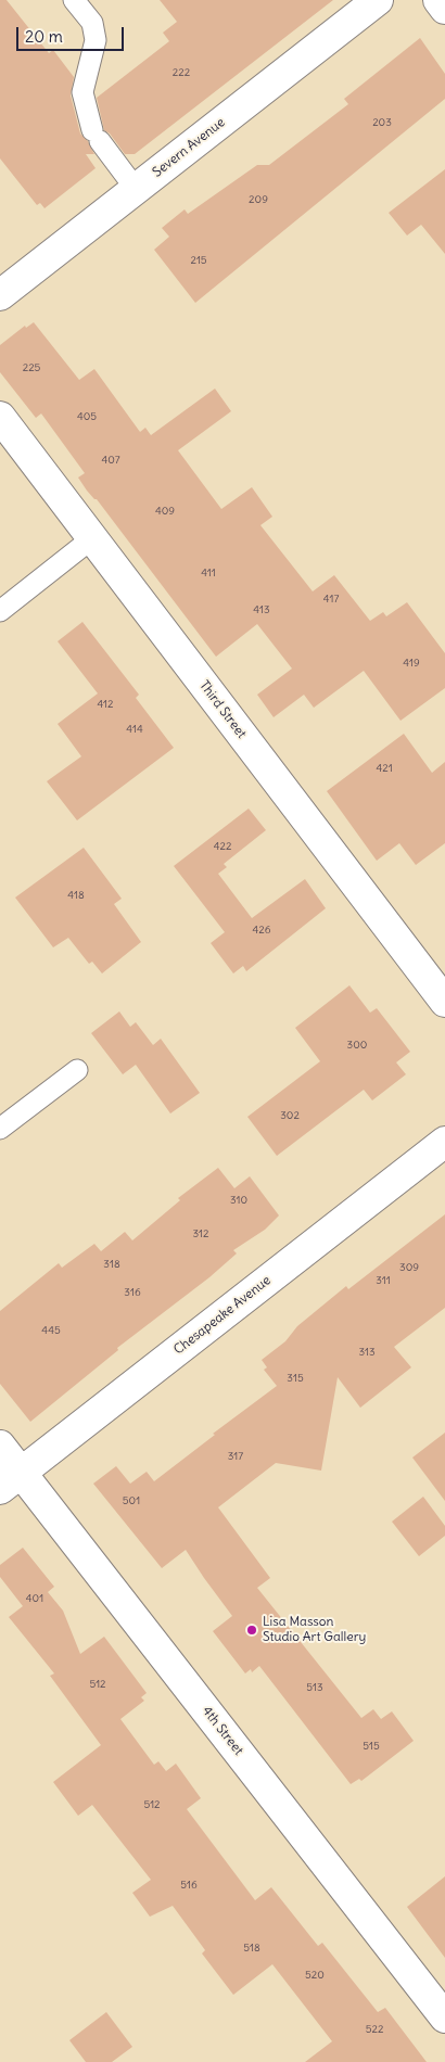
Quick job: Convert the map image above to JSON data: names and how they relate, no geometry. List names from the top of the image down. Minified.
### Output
{"streets":{"street":["Severn Avenue","Third Street","Chesapeake Avenue","4th Street"]},"crossings":[["Chesapeake Avenue","4th Street"]],"places":["Lisa Masson Studio Art Gallery"],"house_numbers":["222","203","209","215","225","405","407","409","411","417","413","419","412","414","421","422","418","426","300","302","310","312","318","309","311","316","445","313","315","317","501","401","512","513","515","512","516","518","520","522"],"scale_bar":"20 m"}
